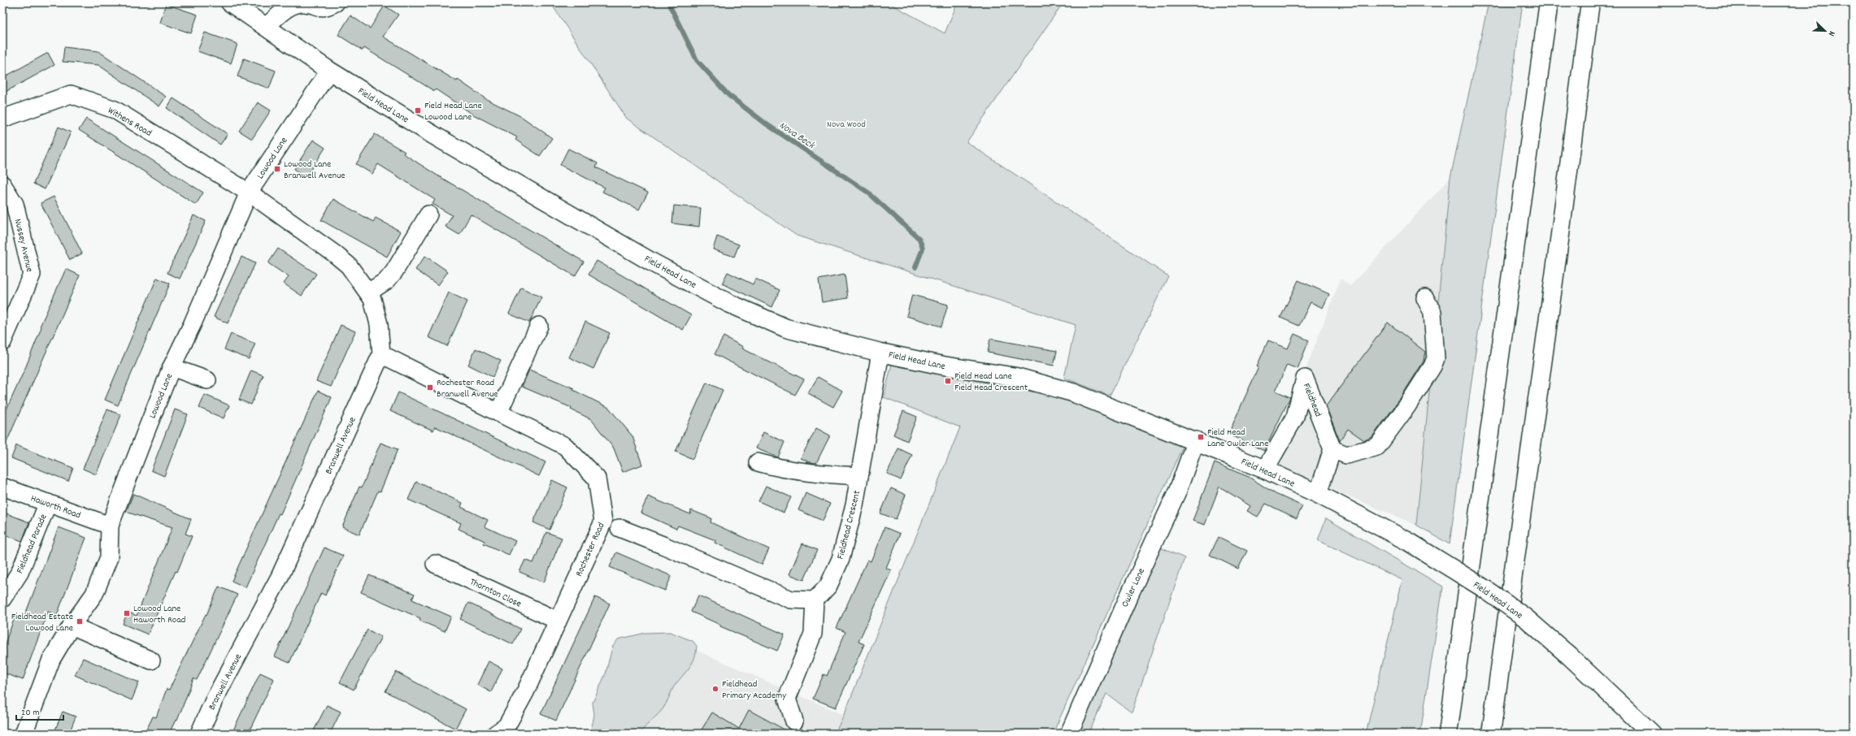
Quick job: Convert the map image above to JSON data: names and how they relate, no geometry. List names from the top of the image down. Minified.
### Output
{"streets":{"main road":["Field Head Lane"],"street":["Withens Road","Lowood Lane","Nussey Avenue","Fieldhead","Branwell Avenue","Haworth Road","Fieldhead Crescent","Fieldhead Parade","Rochester Road","Owler Lane","Thornton Close"]},"crossings":[["Field Head Lane","Lowood Lane"],["Field Head Lane","Fieldhead"],["Field Head Lane","Fieldhead Crescent"],["Field Head Lane","Owler Lane"],["Withens Road","Lowood Lane"],["Withens Road","Branwell Avenue"],["Lowood Lane","Branwell Avenue"],["Lowood Lane","Haworth Road"],["Branwell Avenue","Rochester Road"],["Haworth Road","Fieldhead Parade"],["Rochester Road","Thornton Close"]],"water":["Nova Beck"],"parks":["Nova Wood"],"places":{"transit":["Field Head Lane Lowood Lane","Lowood Lane Branwell Avenue","Field Head Lane Field Head Crescent","Rochester Road Branwell Avenue","Field Head Lane Owler Lane","Lowood Lane Haworth Road","Fieldhead Estate Lowood Lane"],"other":["Fieldhead Primary Academy"]},"scale_bar":"20 m","north":"bottom right"}
